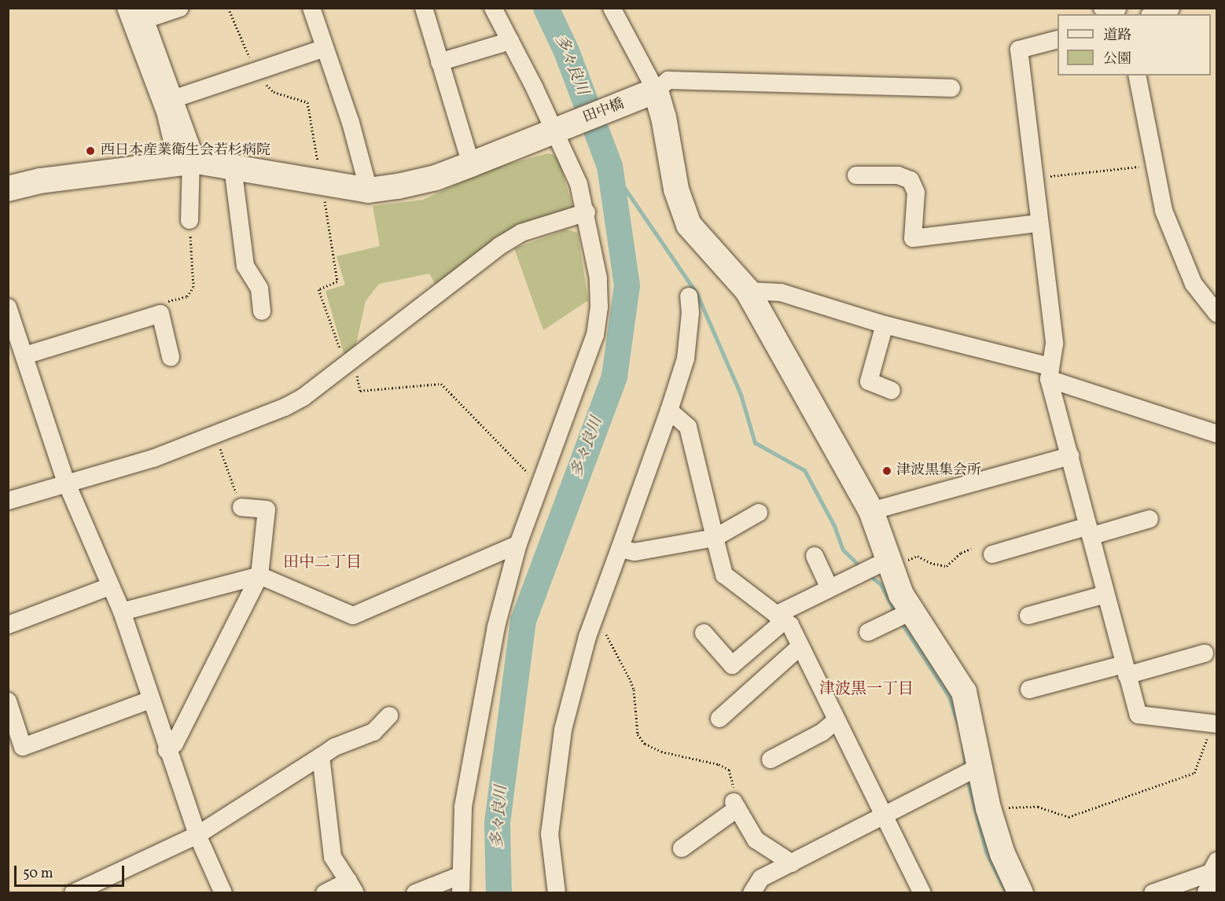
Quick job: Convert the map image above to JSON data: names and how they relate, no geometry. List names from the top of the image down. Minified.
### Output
{"streets":{"street":["田中橋"]},"districts":["田中二丁目","津波黒一丁目"],"water":["多々良川"],"places":["西日本産業衛生会若杉病院","津波黒集会所"],"legend":["道路","公園"],"scale_bar":"50 m"}
